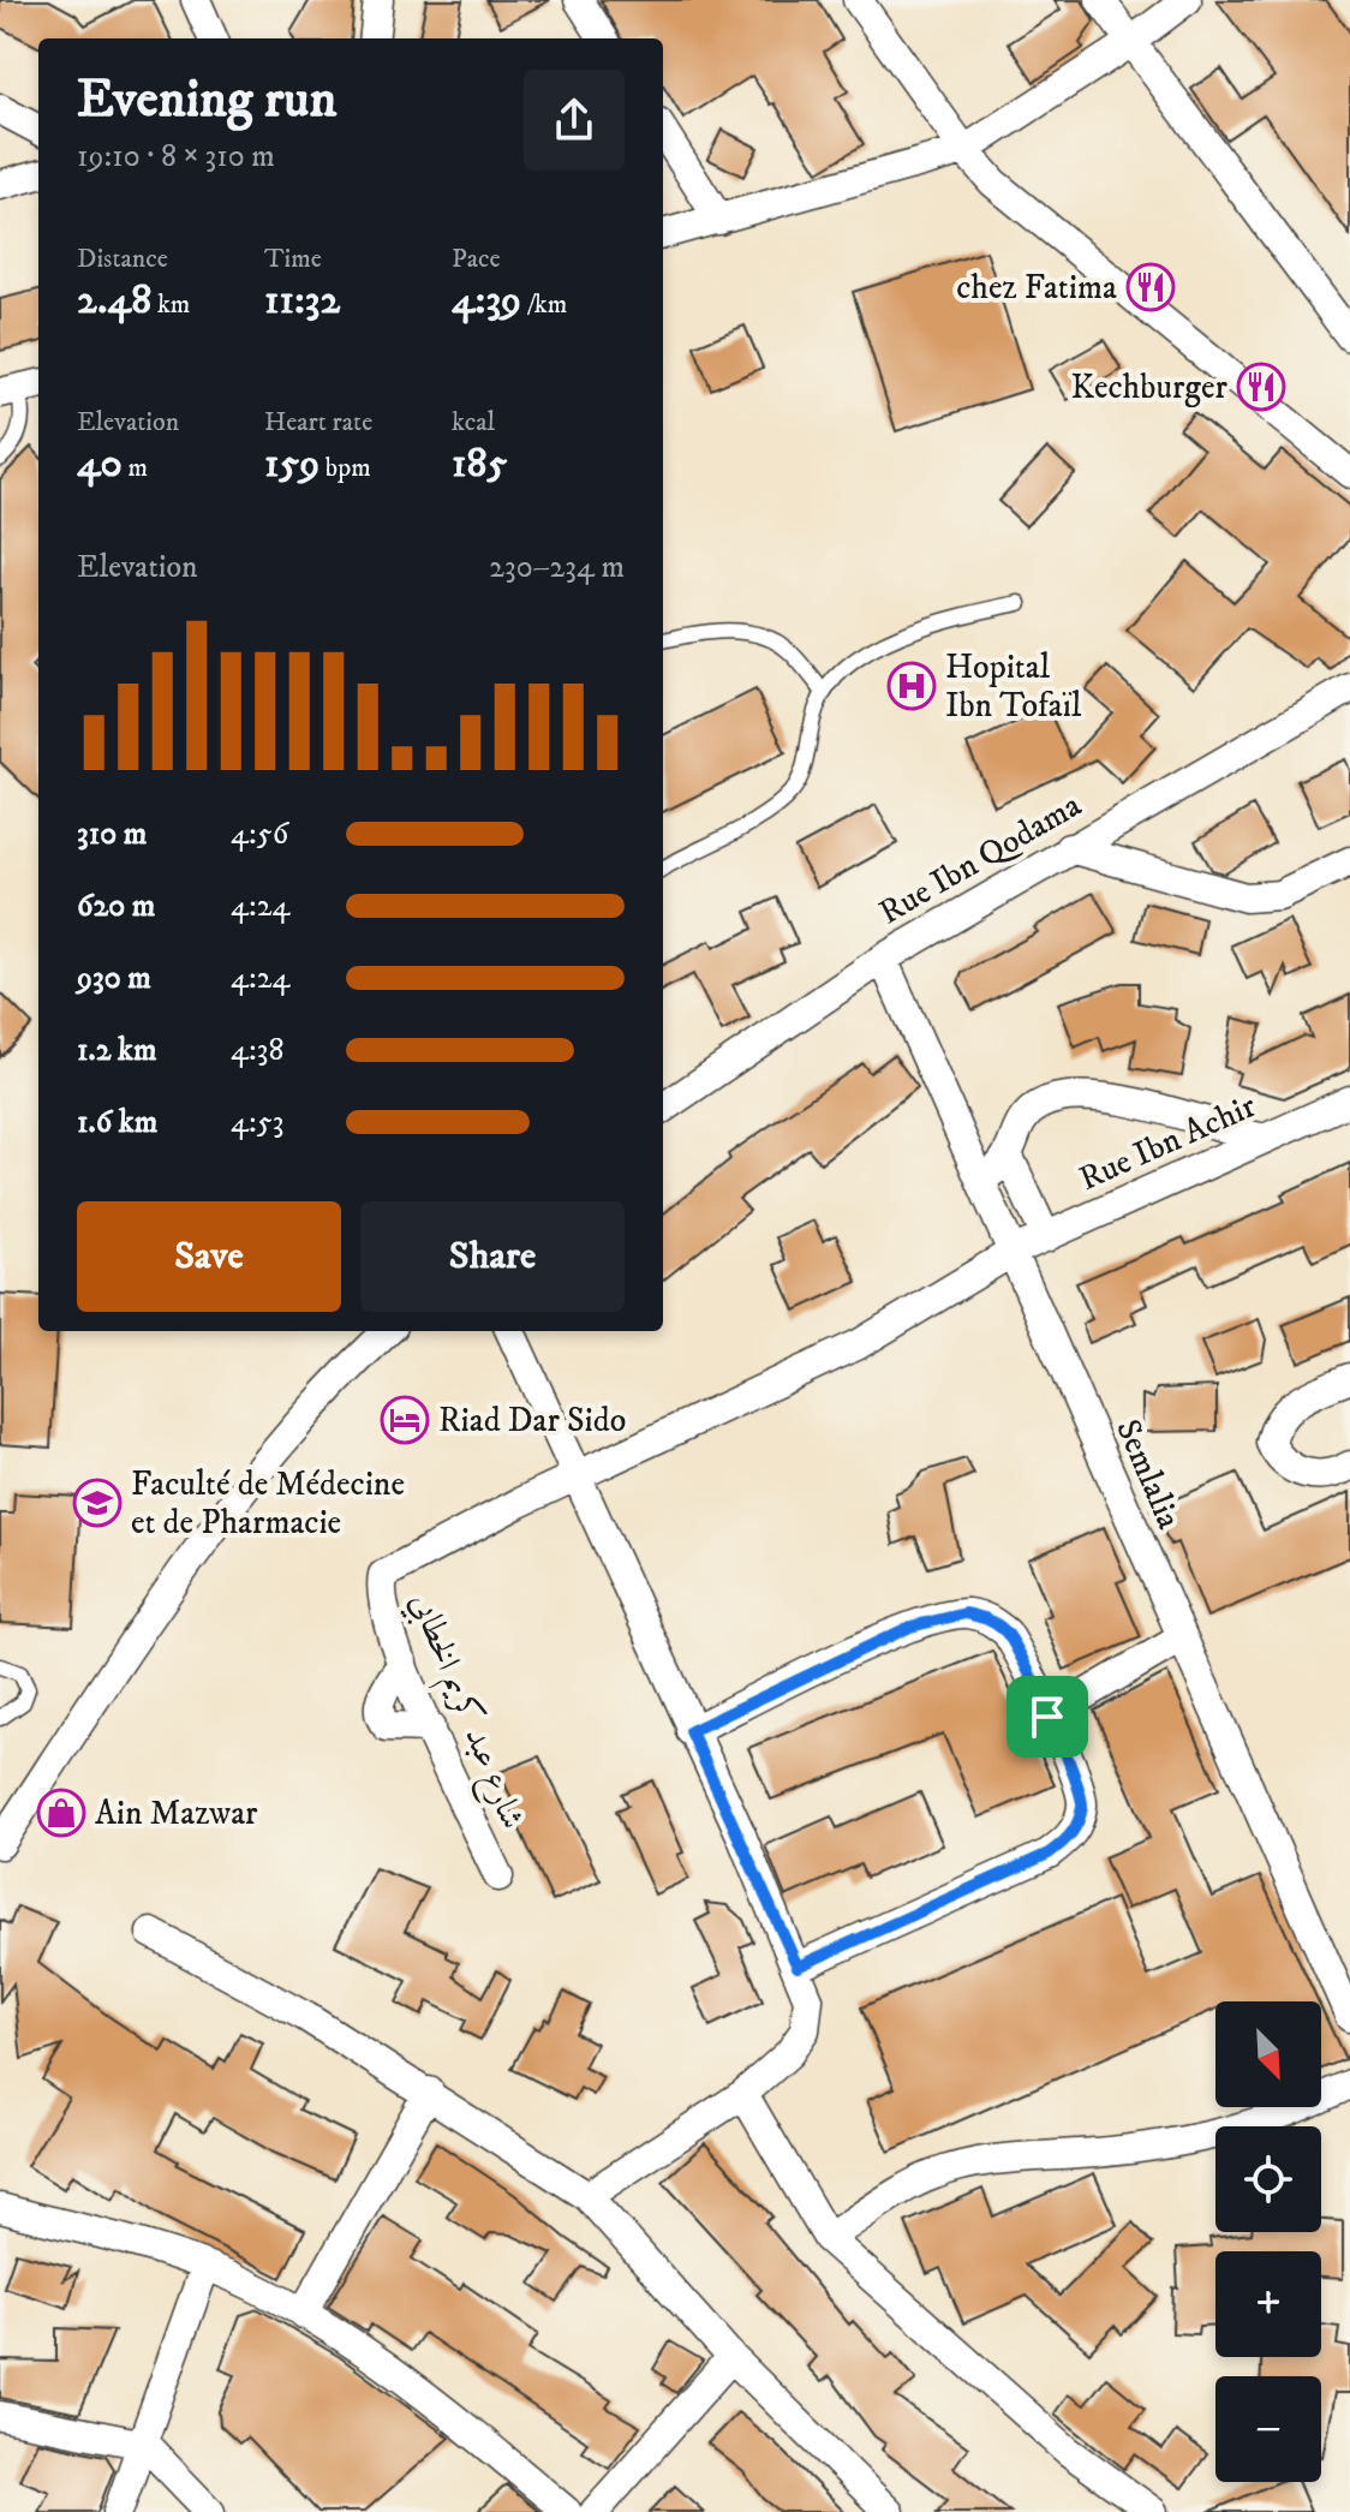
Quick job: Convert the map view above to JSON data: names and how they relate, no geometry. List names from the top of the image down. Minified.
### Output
{"streets":{"street":["Rue Ibn Qodama","Rue Ibn Achir","Semlalia","شارع عبد كريم الخطابي"]},"crossings":[["Rue Ibn Qodama","Semlalia"],["Rue Ibn Achir","Semlalia"],["Rue Ibn Achir","شارع عبد كريم الخطابي"]],"places":{"restaurant":["chez Fatima","Kechburger"],"hospital":["Hopital Ibn Tofaïl"],"hotel":["Riad Dar Sido"],"school or university":["Faculté de Médecine et de Pharmacie"],"shop":["Ain Mazwar"]},"north":"bottom right","page":{"heading":["Evening run","19:10 · 8 × 310 m"],"stats":[["Distance","2.48 km"],["Time","11:32"],["Pace","4:39 /km"],["Elevation","40 m"],["Heart rate","159 bpm"],["kcal","185"]],"chart":["Elevation","230–234 m"],"list":[{"name":"310 m","note":"4:56"},{"name":"620 m","note":"4:24"},{"name":"930 m","note":"4:24"},{"name":"1.2 km","note":"4:38"},{"name":"1.6 km","note":"4:53"}],"buttons":["Save","Share"],"map_buttons":["+","−"]}}
